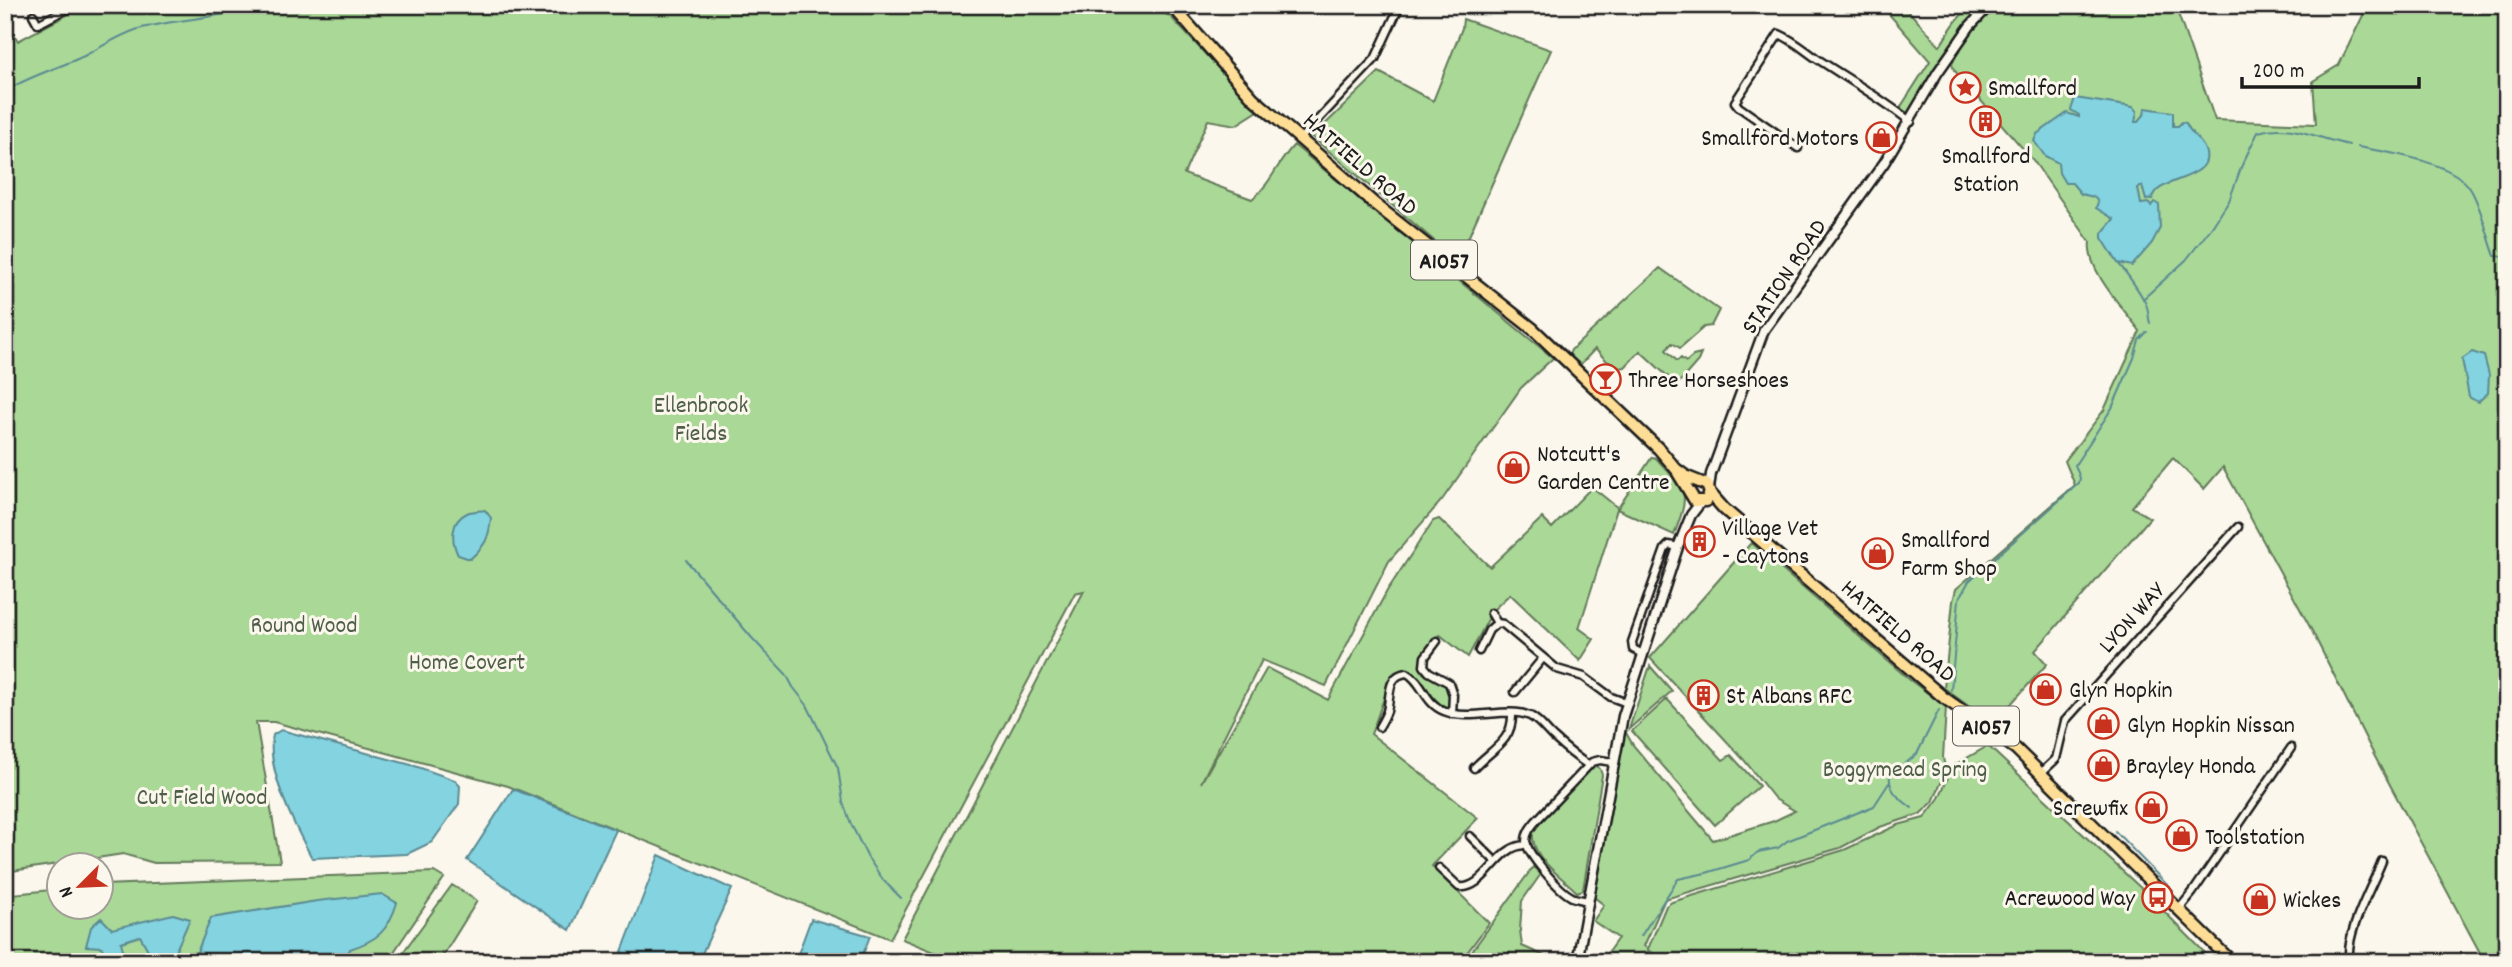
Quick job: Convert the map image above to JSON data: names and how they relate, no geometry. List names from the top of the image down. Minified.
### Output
{"streets":{"main road":["HATFIELD ROAD","A1057"],"street":["STATION ROAD","LYON WAY"]},"crossings":[["HATFIELD ROAD","STATION ROAD"],["HATFIELD ROAD","LYON WAY"]],"parks":["Ellenbrook Fields","Round Wood","Home Covert","Boggymead Spring","Cut Field Wood"],"places":{"place":["Smallford"],"building":["Smallford Station","Village Vet - Caytons","St Albans RFC"],"shop":["Smallford Motors","Notcutt's Garden Centre","Smallford Farm Shop","Glyn Hopkin","Glyn Hopkin Nissan","Brayley Honda","Screwfix","Toolstation","Wickes"],"bar":["Three Horseshoes"],"bus stop":["Acrewood Way"]},"scale_bar":"200 m","north":"bottom left"}
